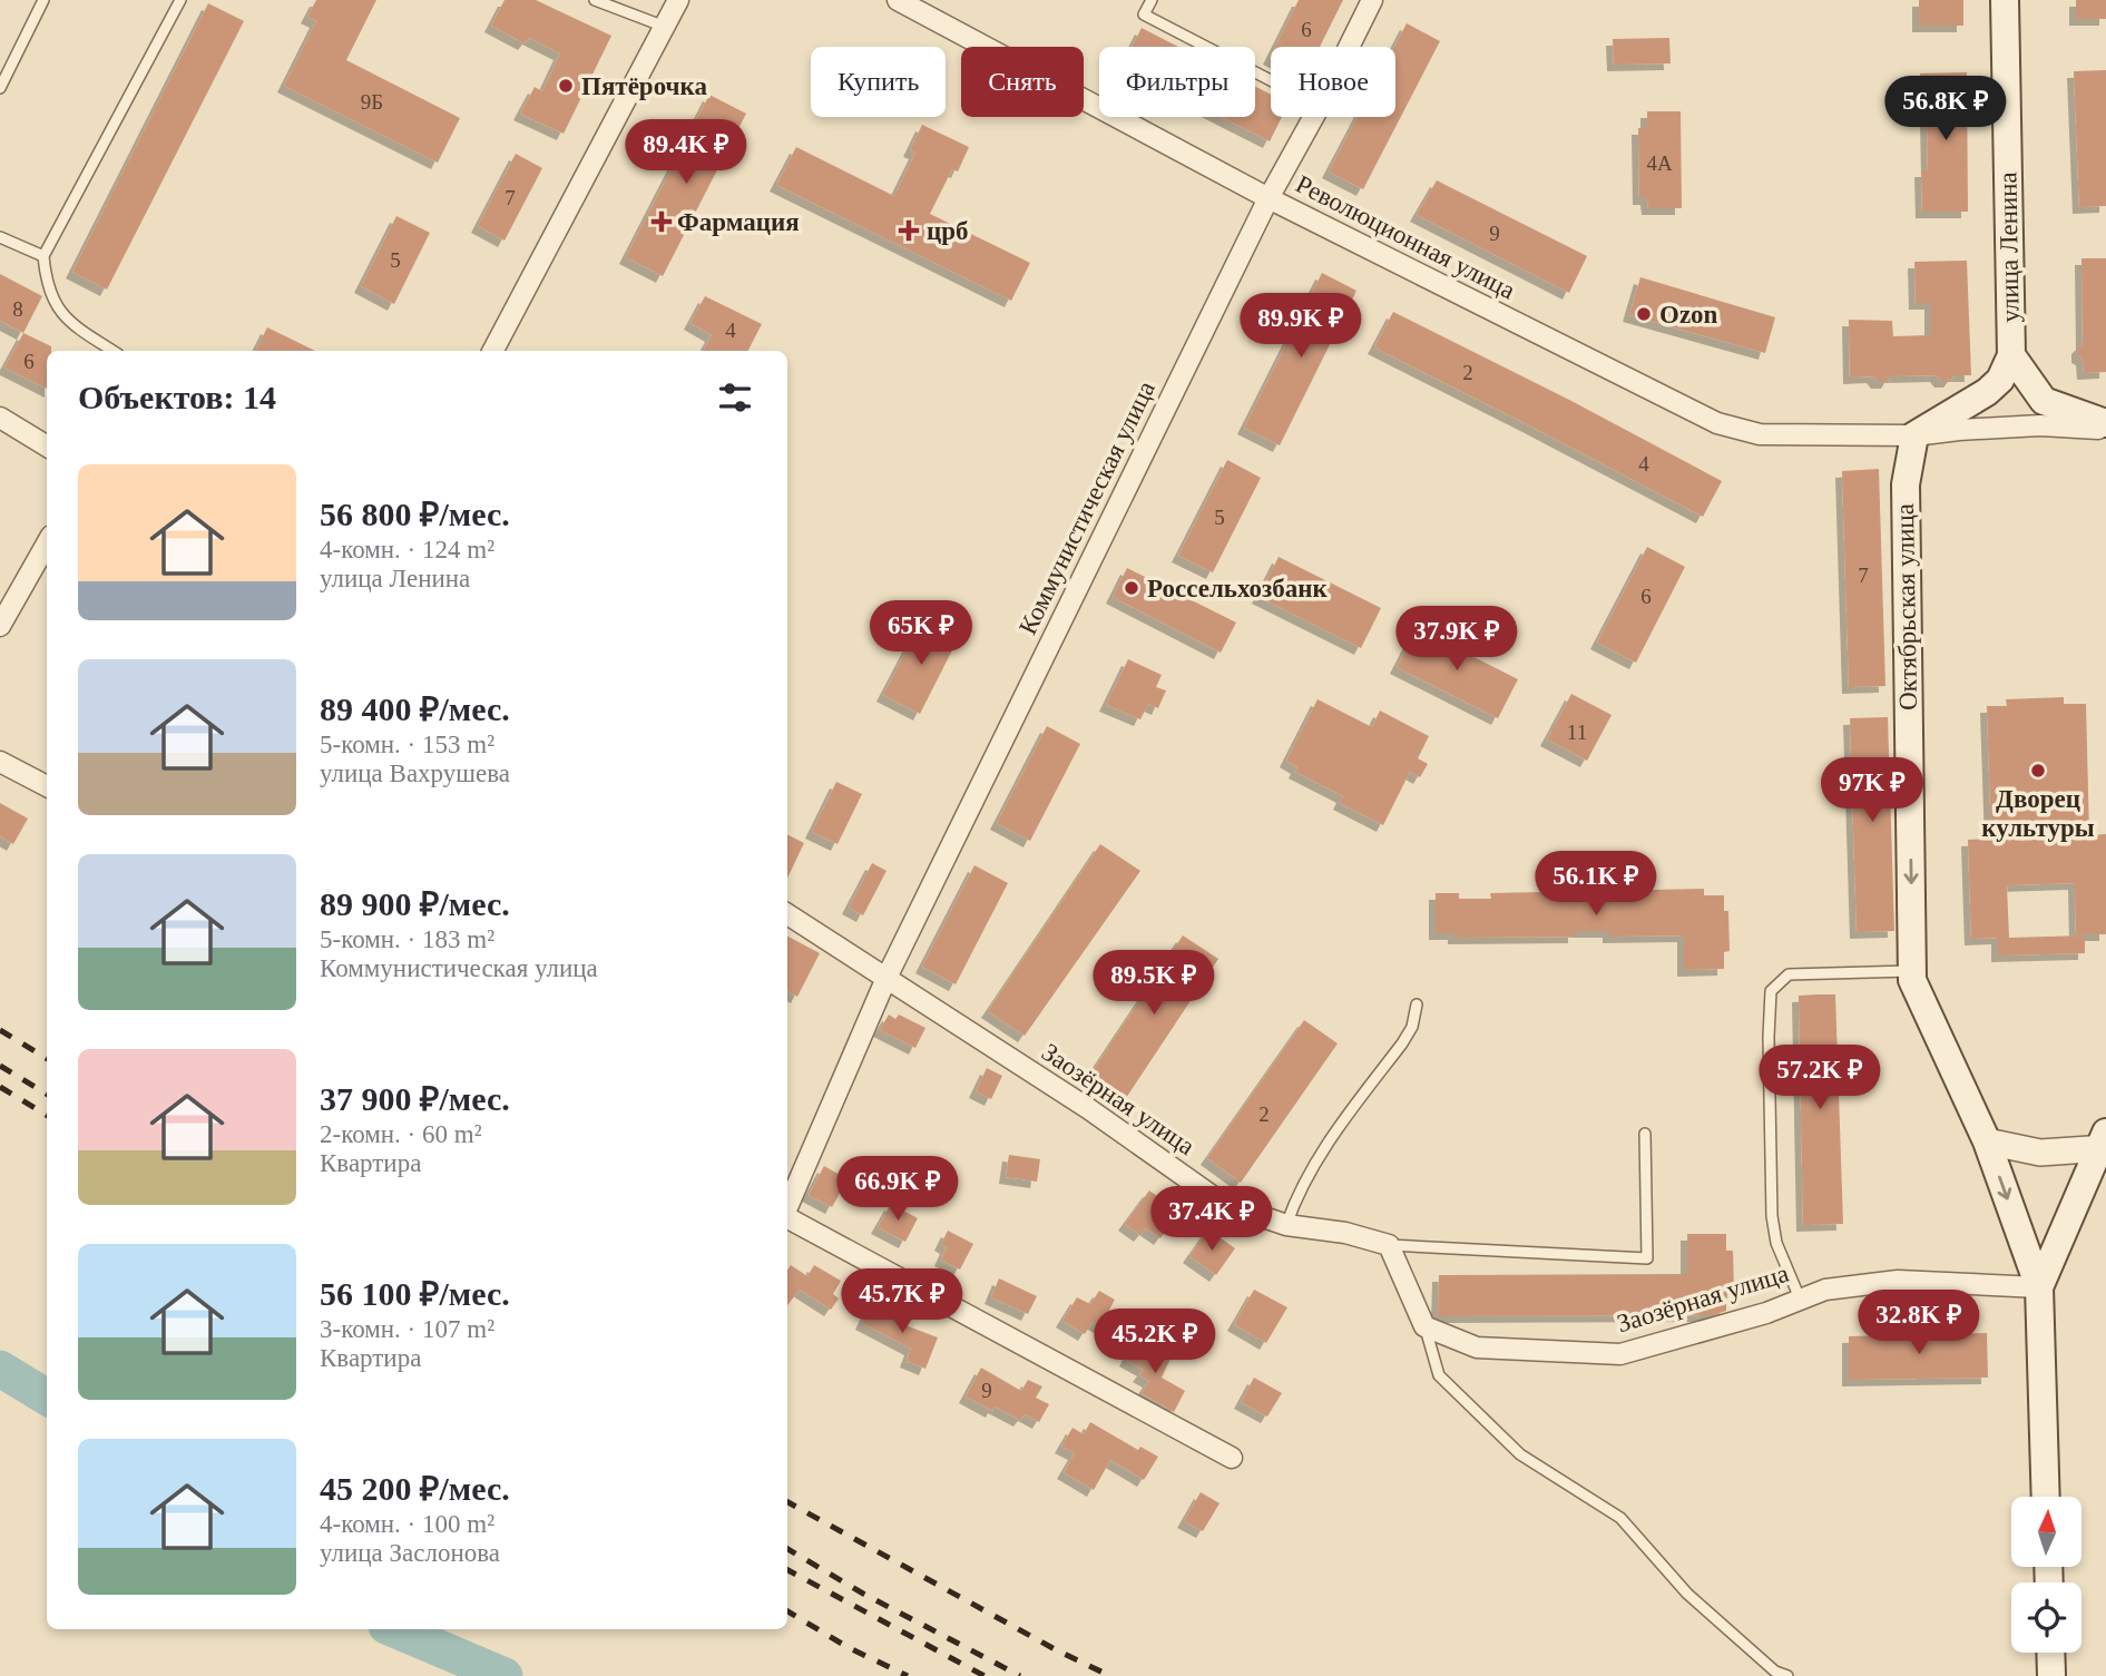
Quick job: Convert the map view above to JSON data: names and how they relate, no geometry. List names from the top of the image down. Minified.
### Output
{"streets":{"main road":["улица Ленина","Октябрьская улица"],"street":["Революционная улица","Коммунистическая улица","Заозёрная улица"]},"crossings":[["Революционная улица","Коммунистическая улица"],["Революционная улица","Октябрьская улица"],["Коммунистическая улица","Заозёрная улица"],["Октябрьская улица","Заозёрная улица"]],"one_way":["Октябрьская улица"],"places":{"other":["Пятёрочка","Ozon","Россельхозбанк","Дворец культуры"],"health":["Фармация","црб"]},"house_numbers":["6","9Б","4А","7","9","5","8","4","6","2","4","5","7","6","11","2","9"],"north":"top","page":{"chip":["Купить","Снять","Фильтры","Новое"],"price":["56.8K ₽","89.4K ₽","89.9K ₽","65K ₽","37.9K ₽","97K ₽","56.1K ₽","89.5K ₽","57.2K ₽","66.9K ₽","37.4K ₽","45.7K ₽","32.8K ₽","45.2K ₽"],"heading":"Объектов: 14","list":[{"name":"56 800 ₽/мес.","note":"4-комн. · 124 m² · улица Ленина"},{"name":"89 400 ₽/мес.","note":"5-комн. · 153 m² · улица Вахрушева"},{"name":"89 900 ₽/мес.","note":"5-комн. · 183 m² · Коммунистическая улица"},{"name":"37 900 ₽/мес.","note":"2-комн. · 60 m² · Квартира"},{"name":"56 100 ₽/мес.","note":"3-комн. · 107 m² · Квартира"},{"name":"45 200 ₽/мес.","note":"4-комн. · 100 m² · улица Заслонова"}]}}
